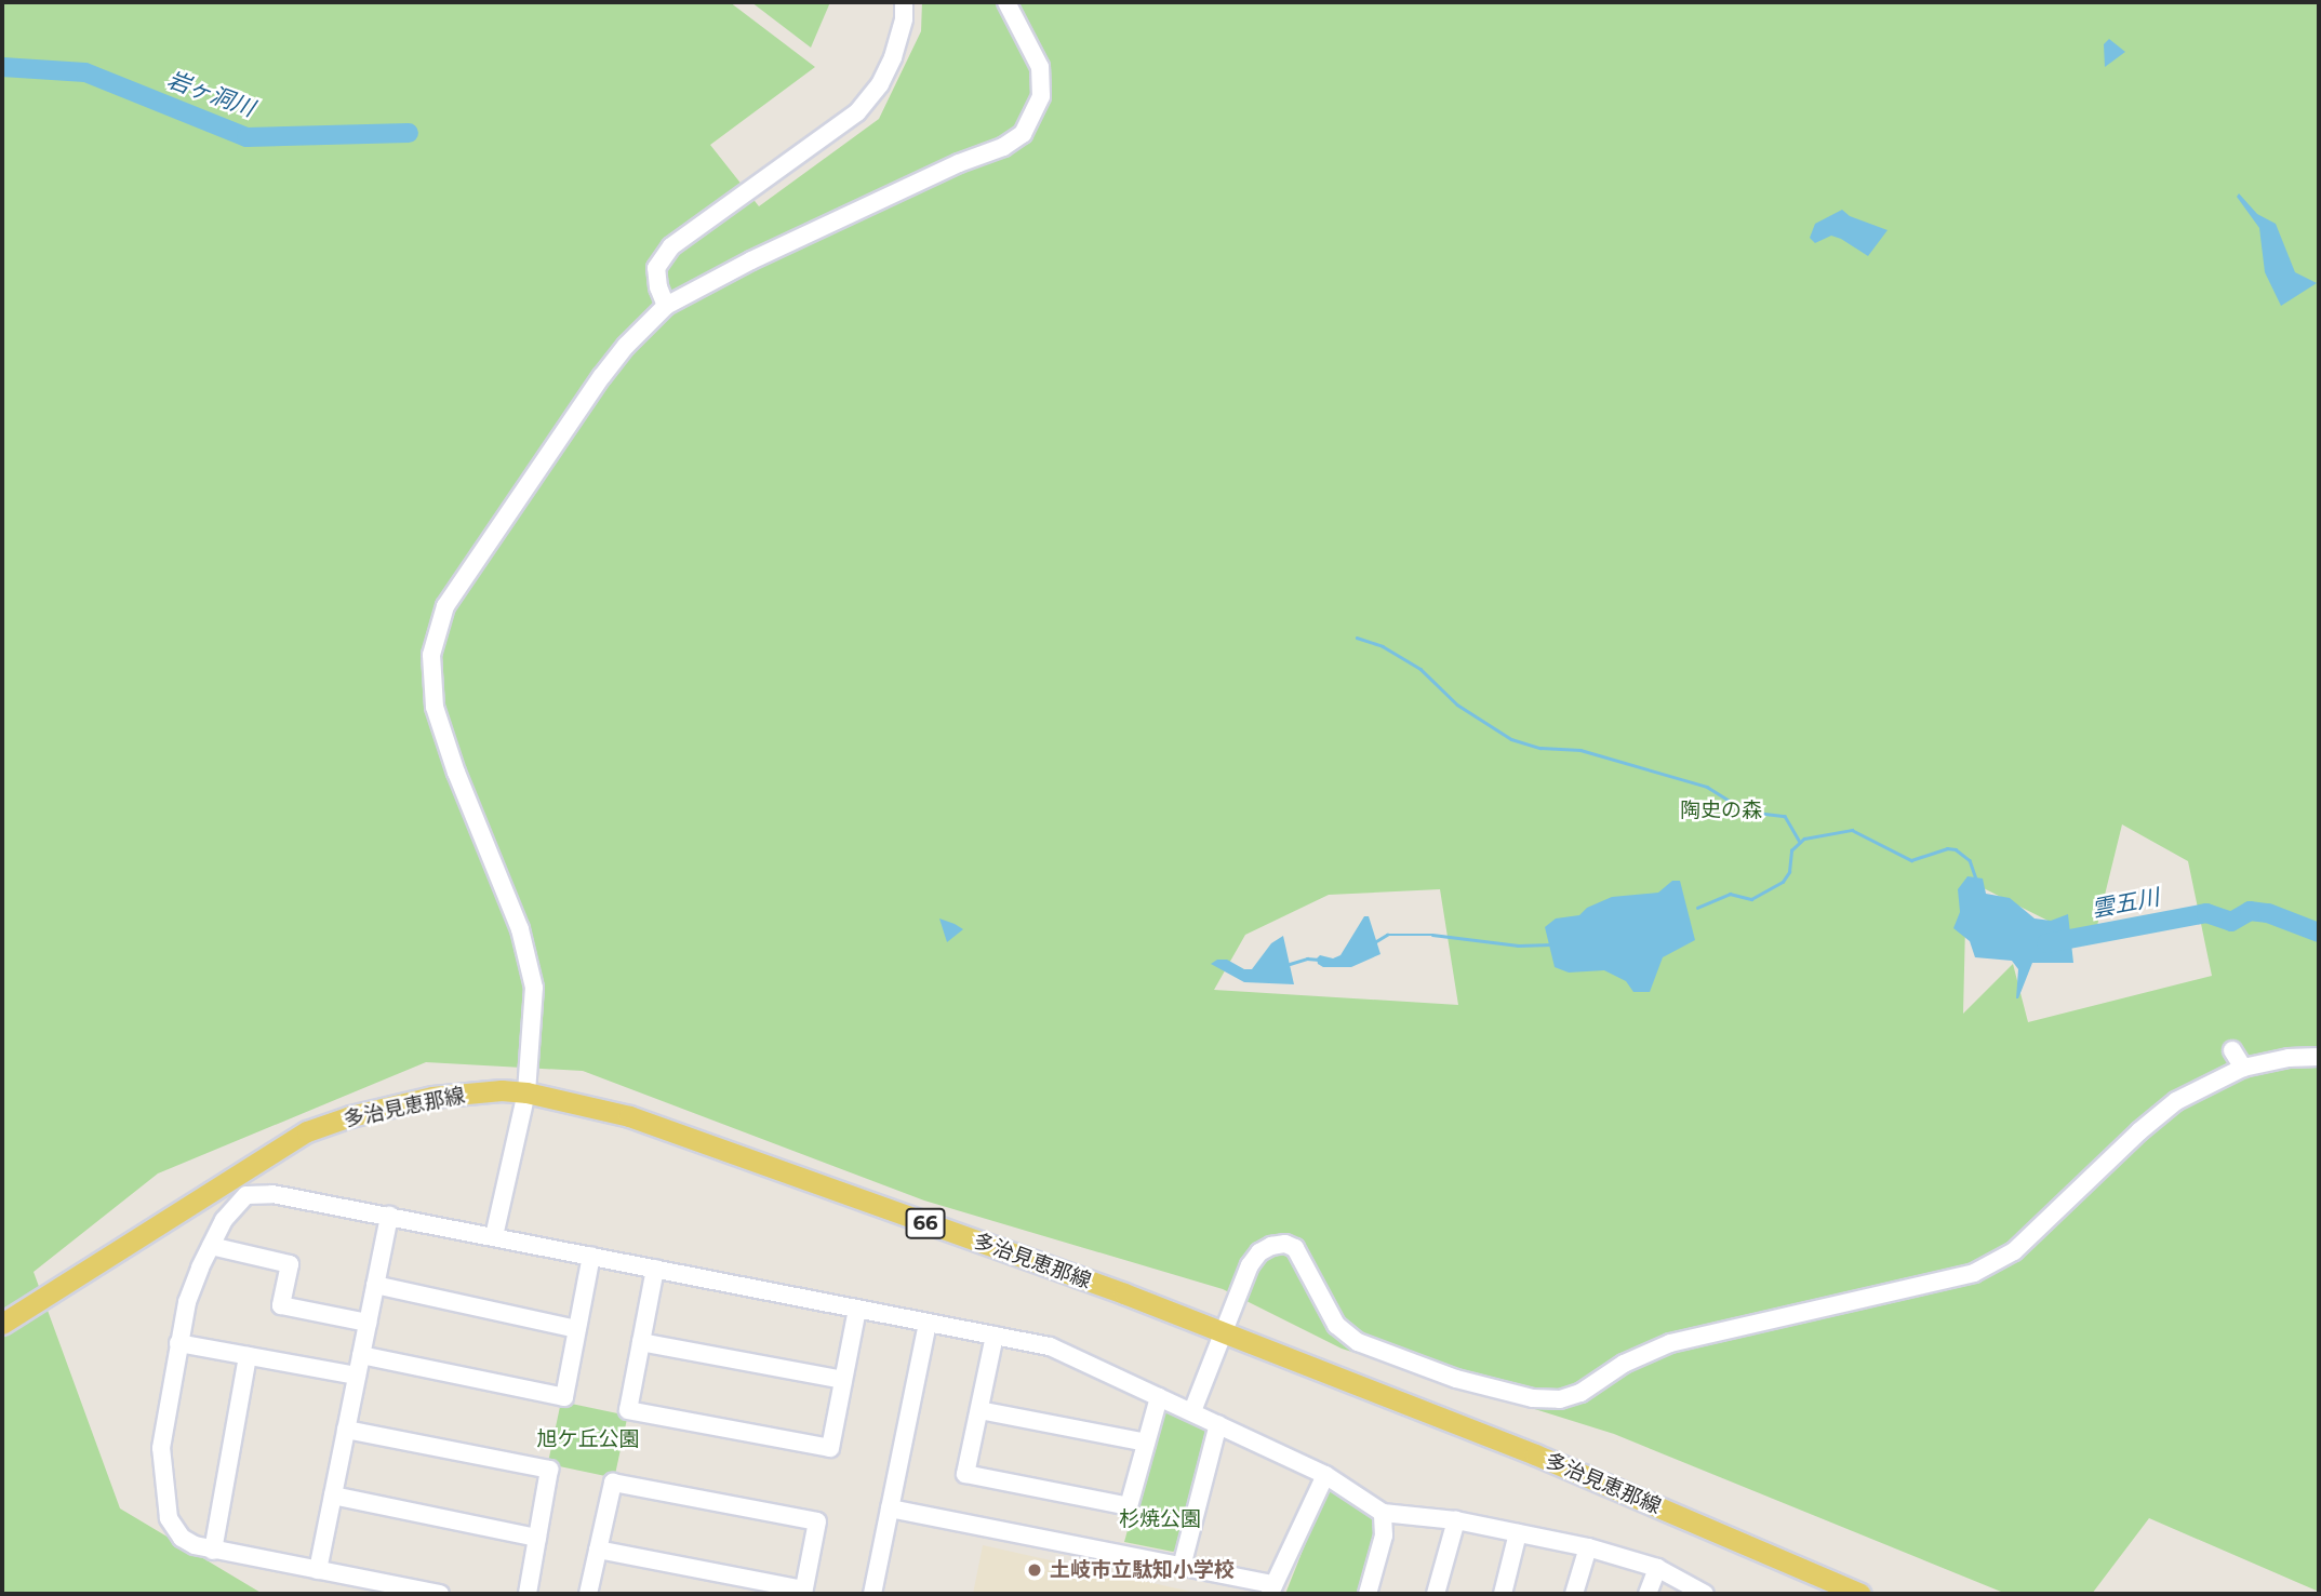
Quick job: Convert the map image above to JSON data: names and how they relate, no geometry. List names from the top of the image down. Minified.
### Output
{"streets":{"main road":["多治見恵那線","66"]},"water":["岩ヶ洞川","雲五川"],"parks":["陶史の森","旭ケ丘公園","杉焼公園"],"places":["土岐市立駄知小学校"]}
